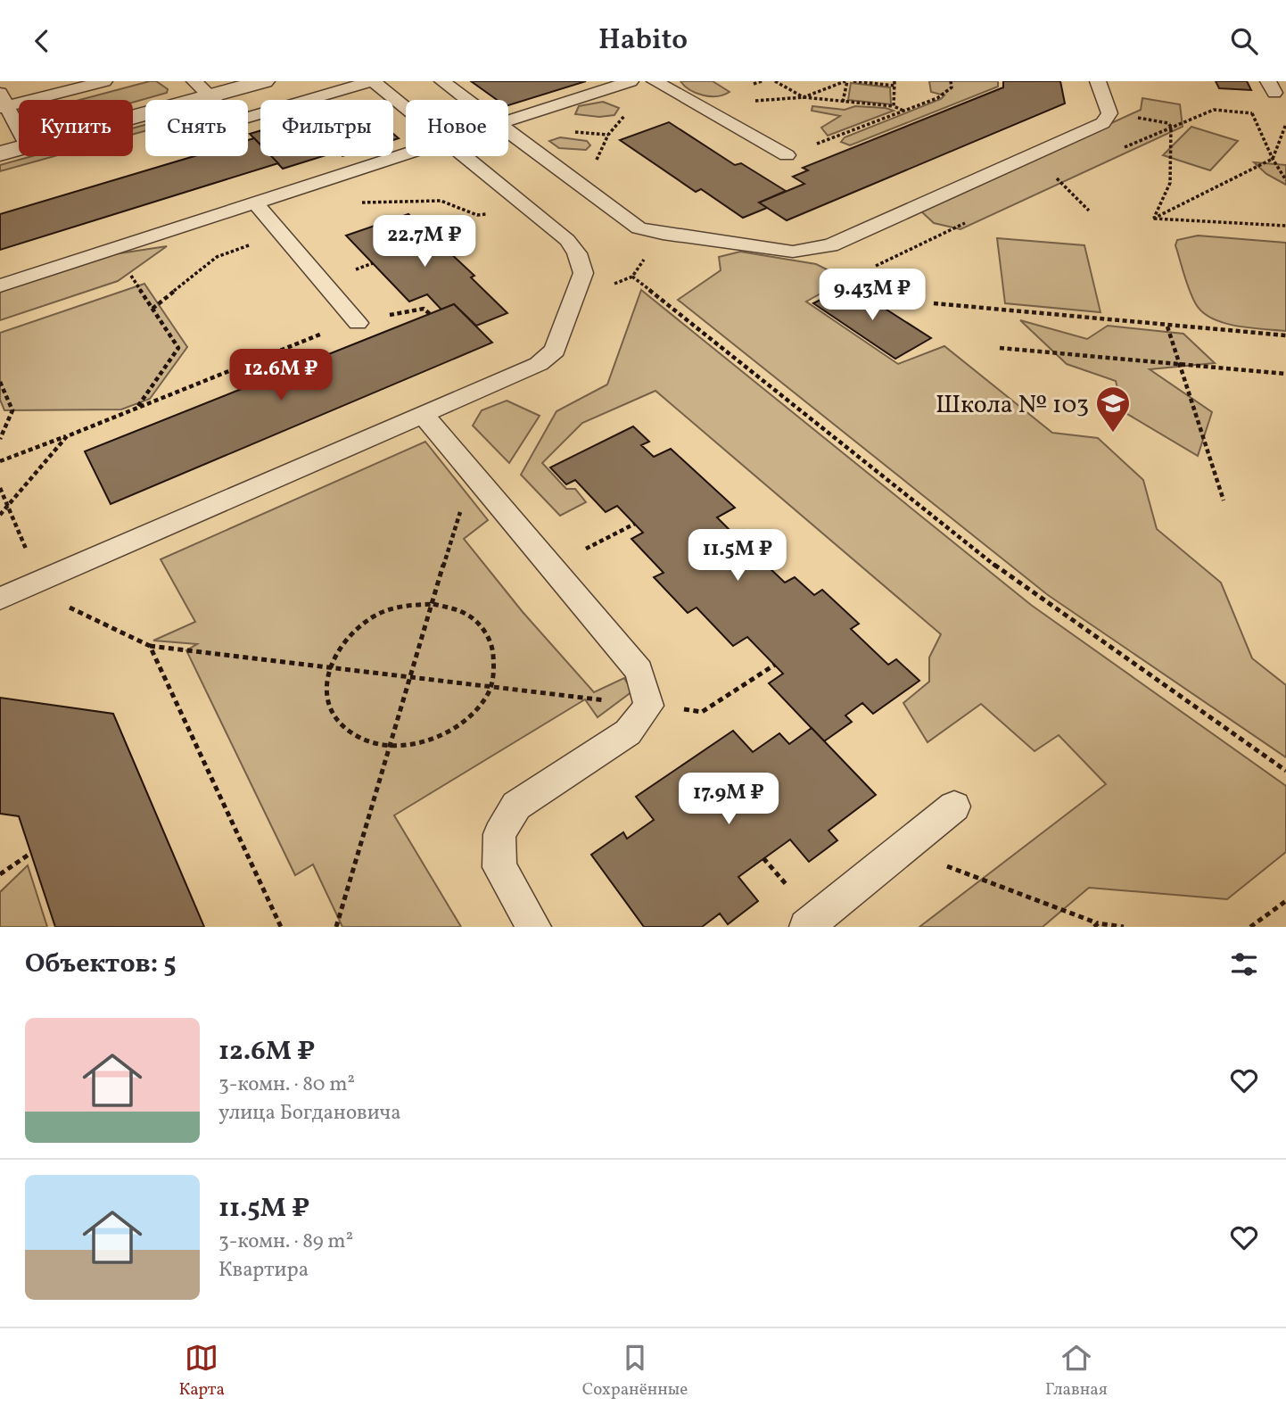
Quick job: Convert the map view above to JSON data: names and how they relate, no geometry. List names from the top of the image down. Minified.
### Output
{"places":{"school or university":["Школа № 103"]},"page":{"header":"Habito","chip":["Купить","Снять","Фильтры","Новое"],"price":["22.7M ₽","9.43M ₽","12.6M ₽","11.5M ₽","17.9M ₽"],"heading":"Объектов: 5","list":[{"name":"12.6M ₽","note":"3-комн. · 80 m² · улица Богдановича"},{"name":"11.5M ₽","note":"3-комн. · 89 m² · Квартира"}],"tabs":["Карта","Сохранённые","Главная"]}}
